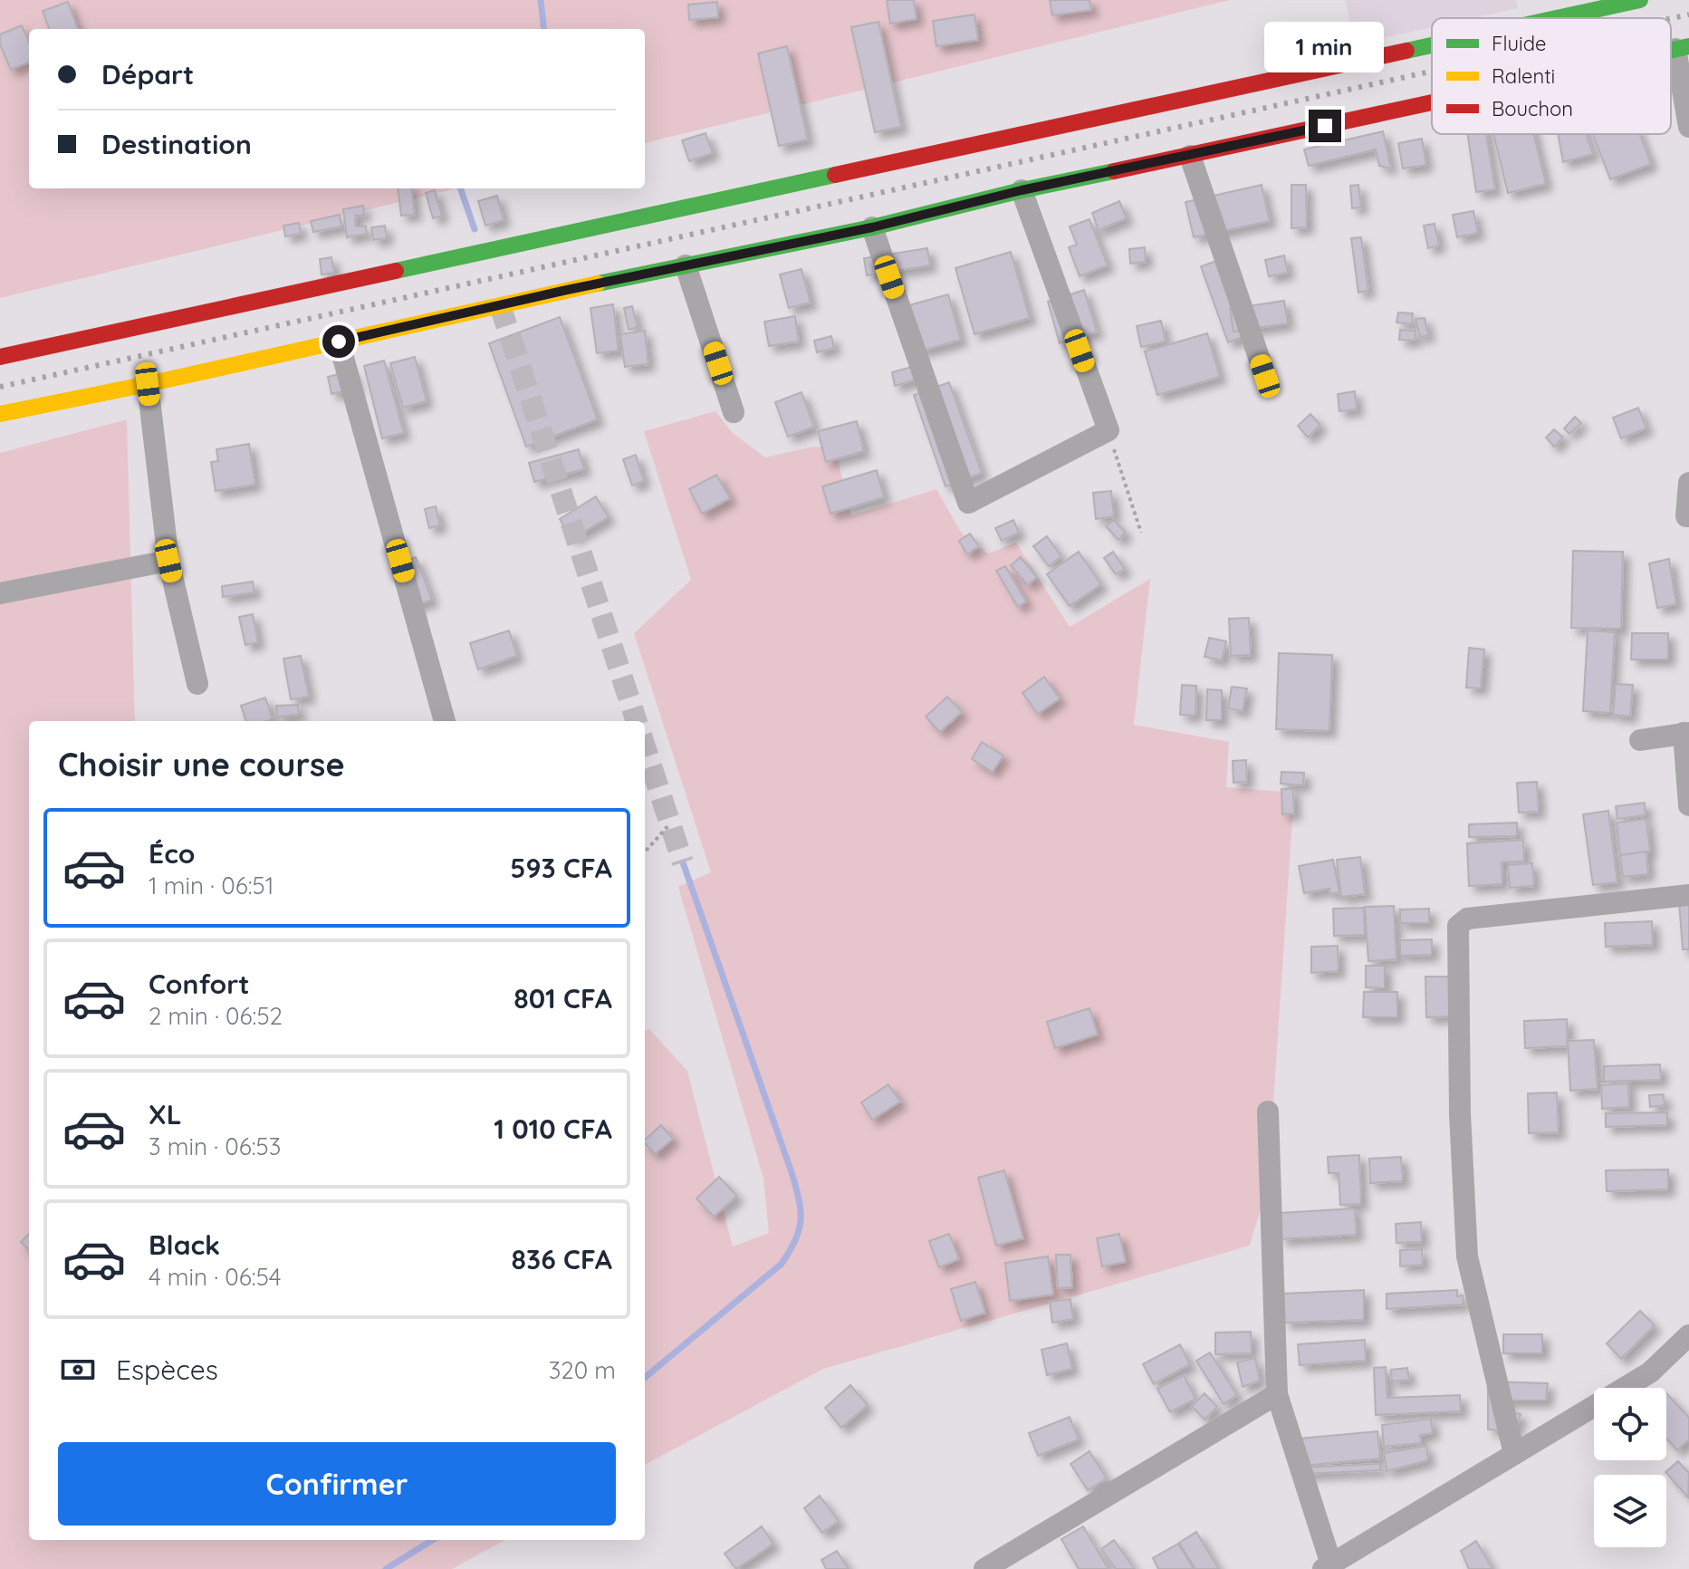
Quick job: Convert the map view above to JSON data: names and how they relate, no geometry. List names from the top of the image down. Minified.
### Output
{"legend":["Fluide","Ralenti","Bouchon"],"page":{"bubble":"1 min","banner":["Départ","Destination"],"heading":"Choisir une course","list":[{"name":"Éco","note":"1 min · 06:51","value":"593 CFA"},{"name":"Confort","note":"2 min · 06:52","value":"801 CFA"},{"name":"XL","note":"3 min · 06:53","value":"1 010 CFA"},{"name":"Black","note":"4 min · 06:54","value":"836 CFA"}],"pay":["Espèces","320 m"],"buttons":"Confirmer"}}
